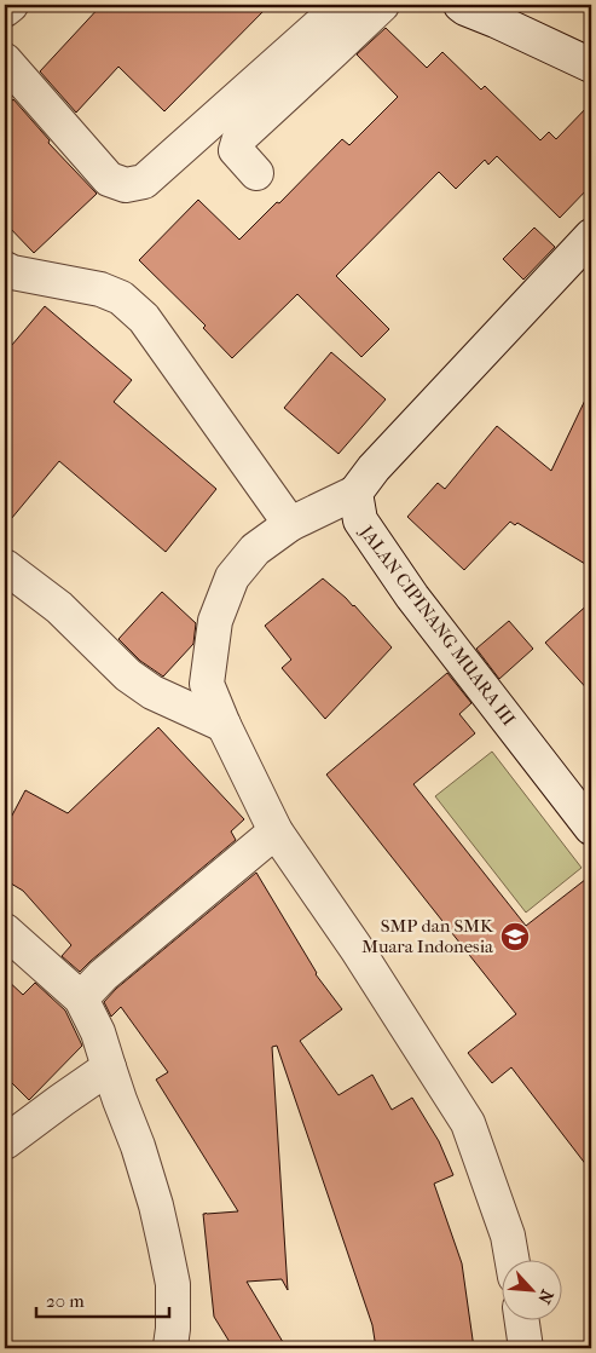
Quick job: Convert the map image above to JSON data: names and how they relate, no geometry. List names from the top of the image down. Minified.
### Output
{"streets":{"street":["JALAN CIPINANG MUARA III"]},"places":{"school or university":["SMP dan SMK Muara Indonesia"]},"scale_bar":"20 m","north":"bottom right"}
